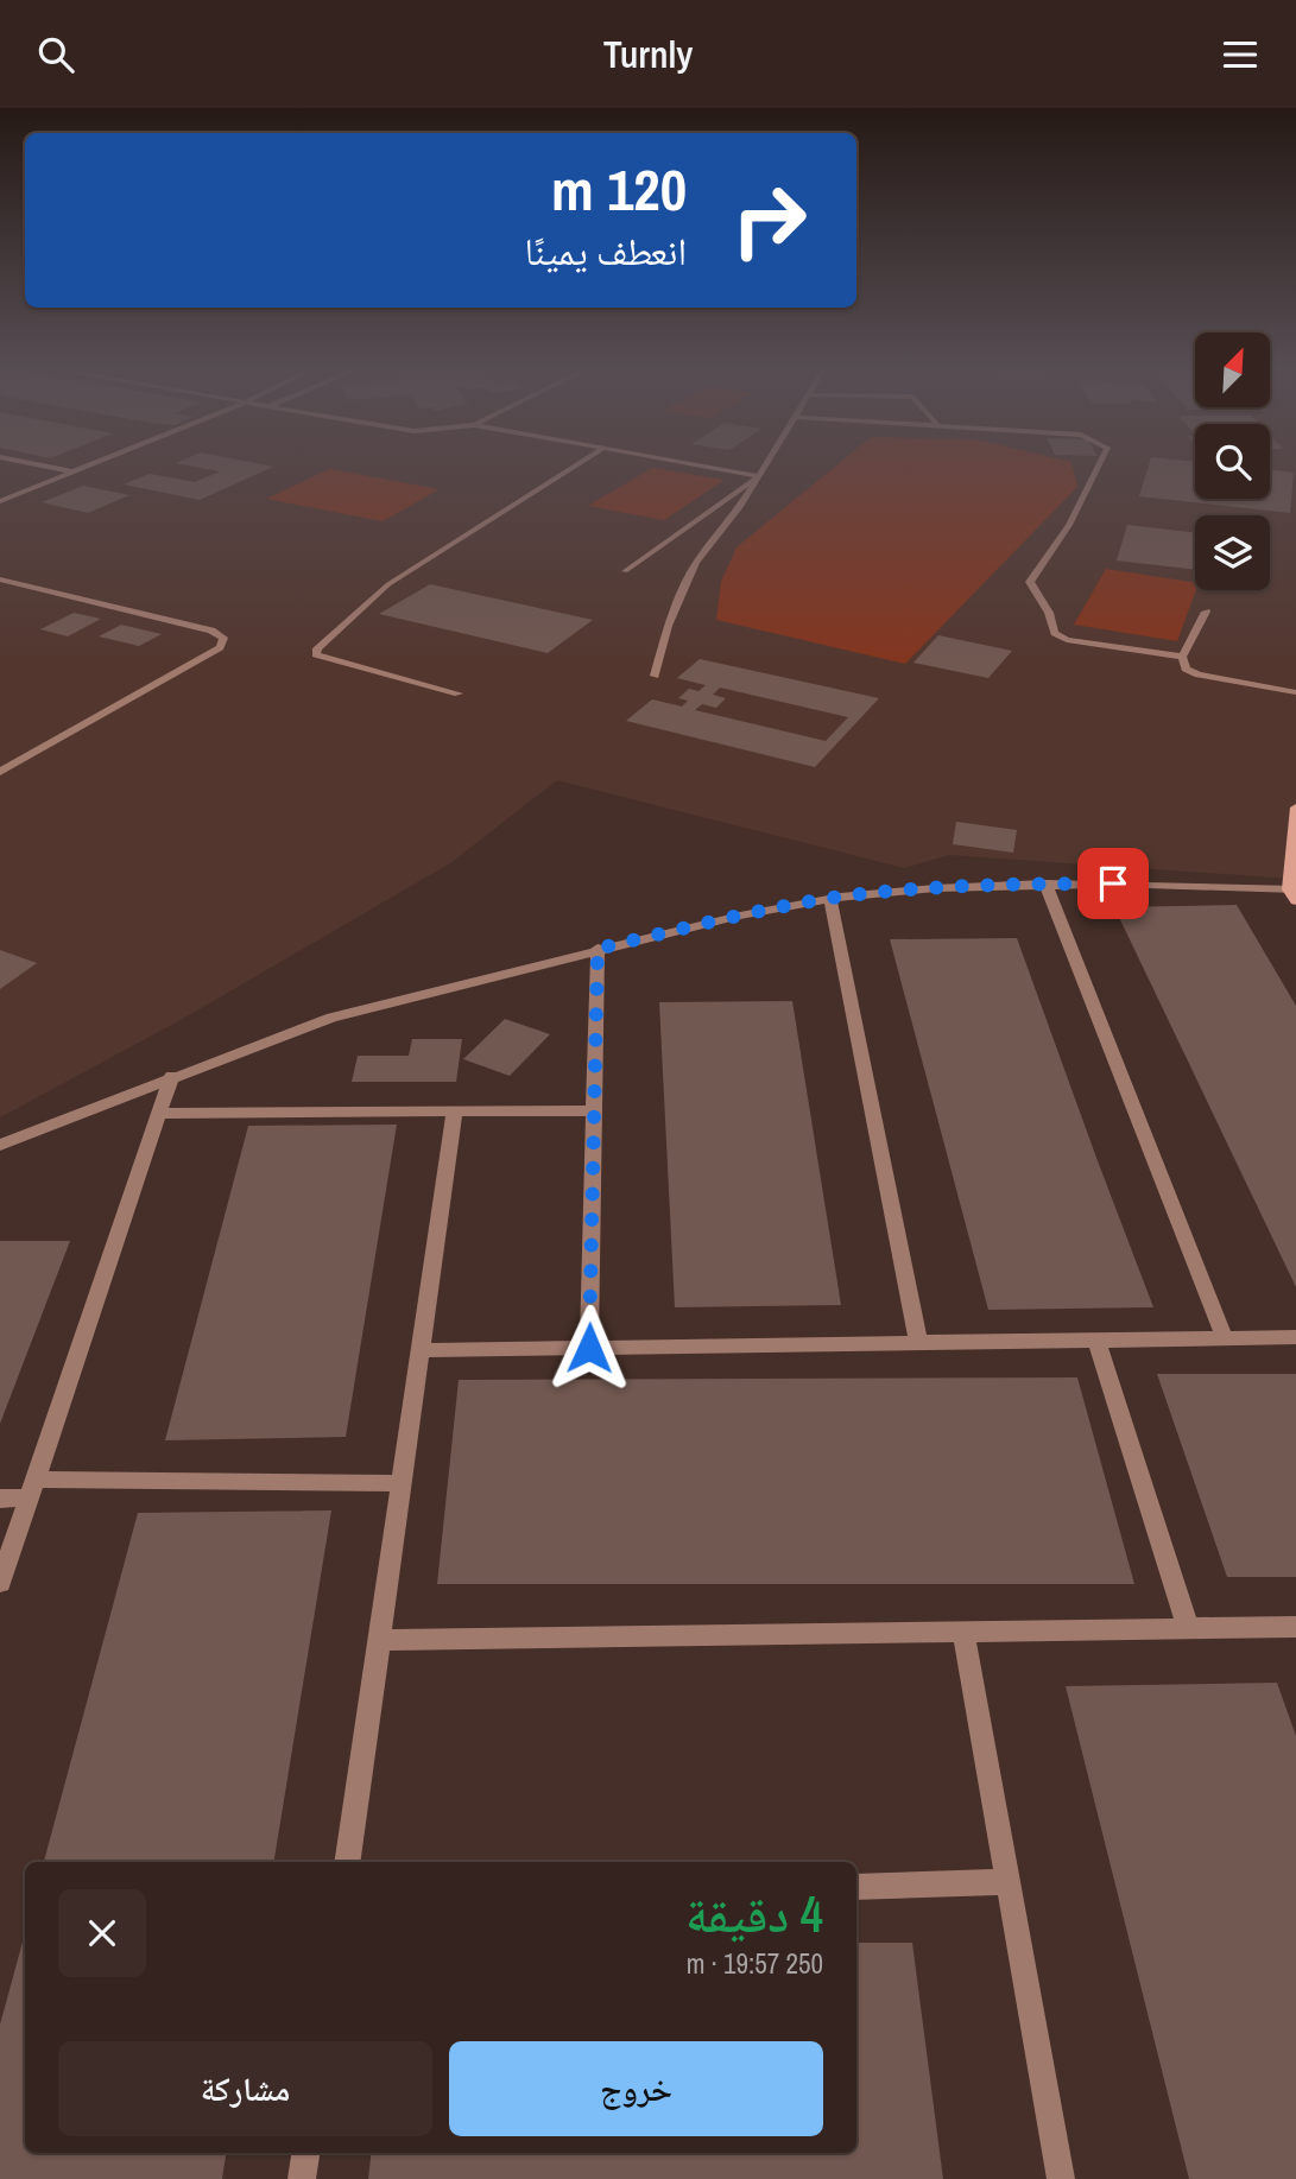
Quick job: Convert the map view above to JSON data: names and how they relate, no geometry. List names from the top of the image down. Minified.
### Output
{"north":"top right","page":{"header":"Turnly","turn":["120 m","انعطف يمينًا"],"heading":["4 دقيقة","250 m · 19:57"],"buttons":["خروج","مشاركة"]}}
